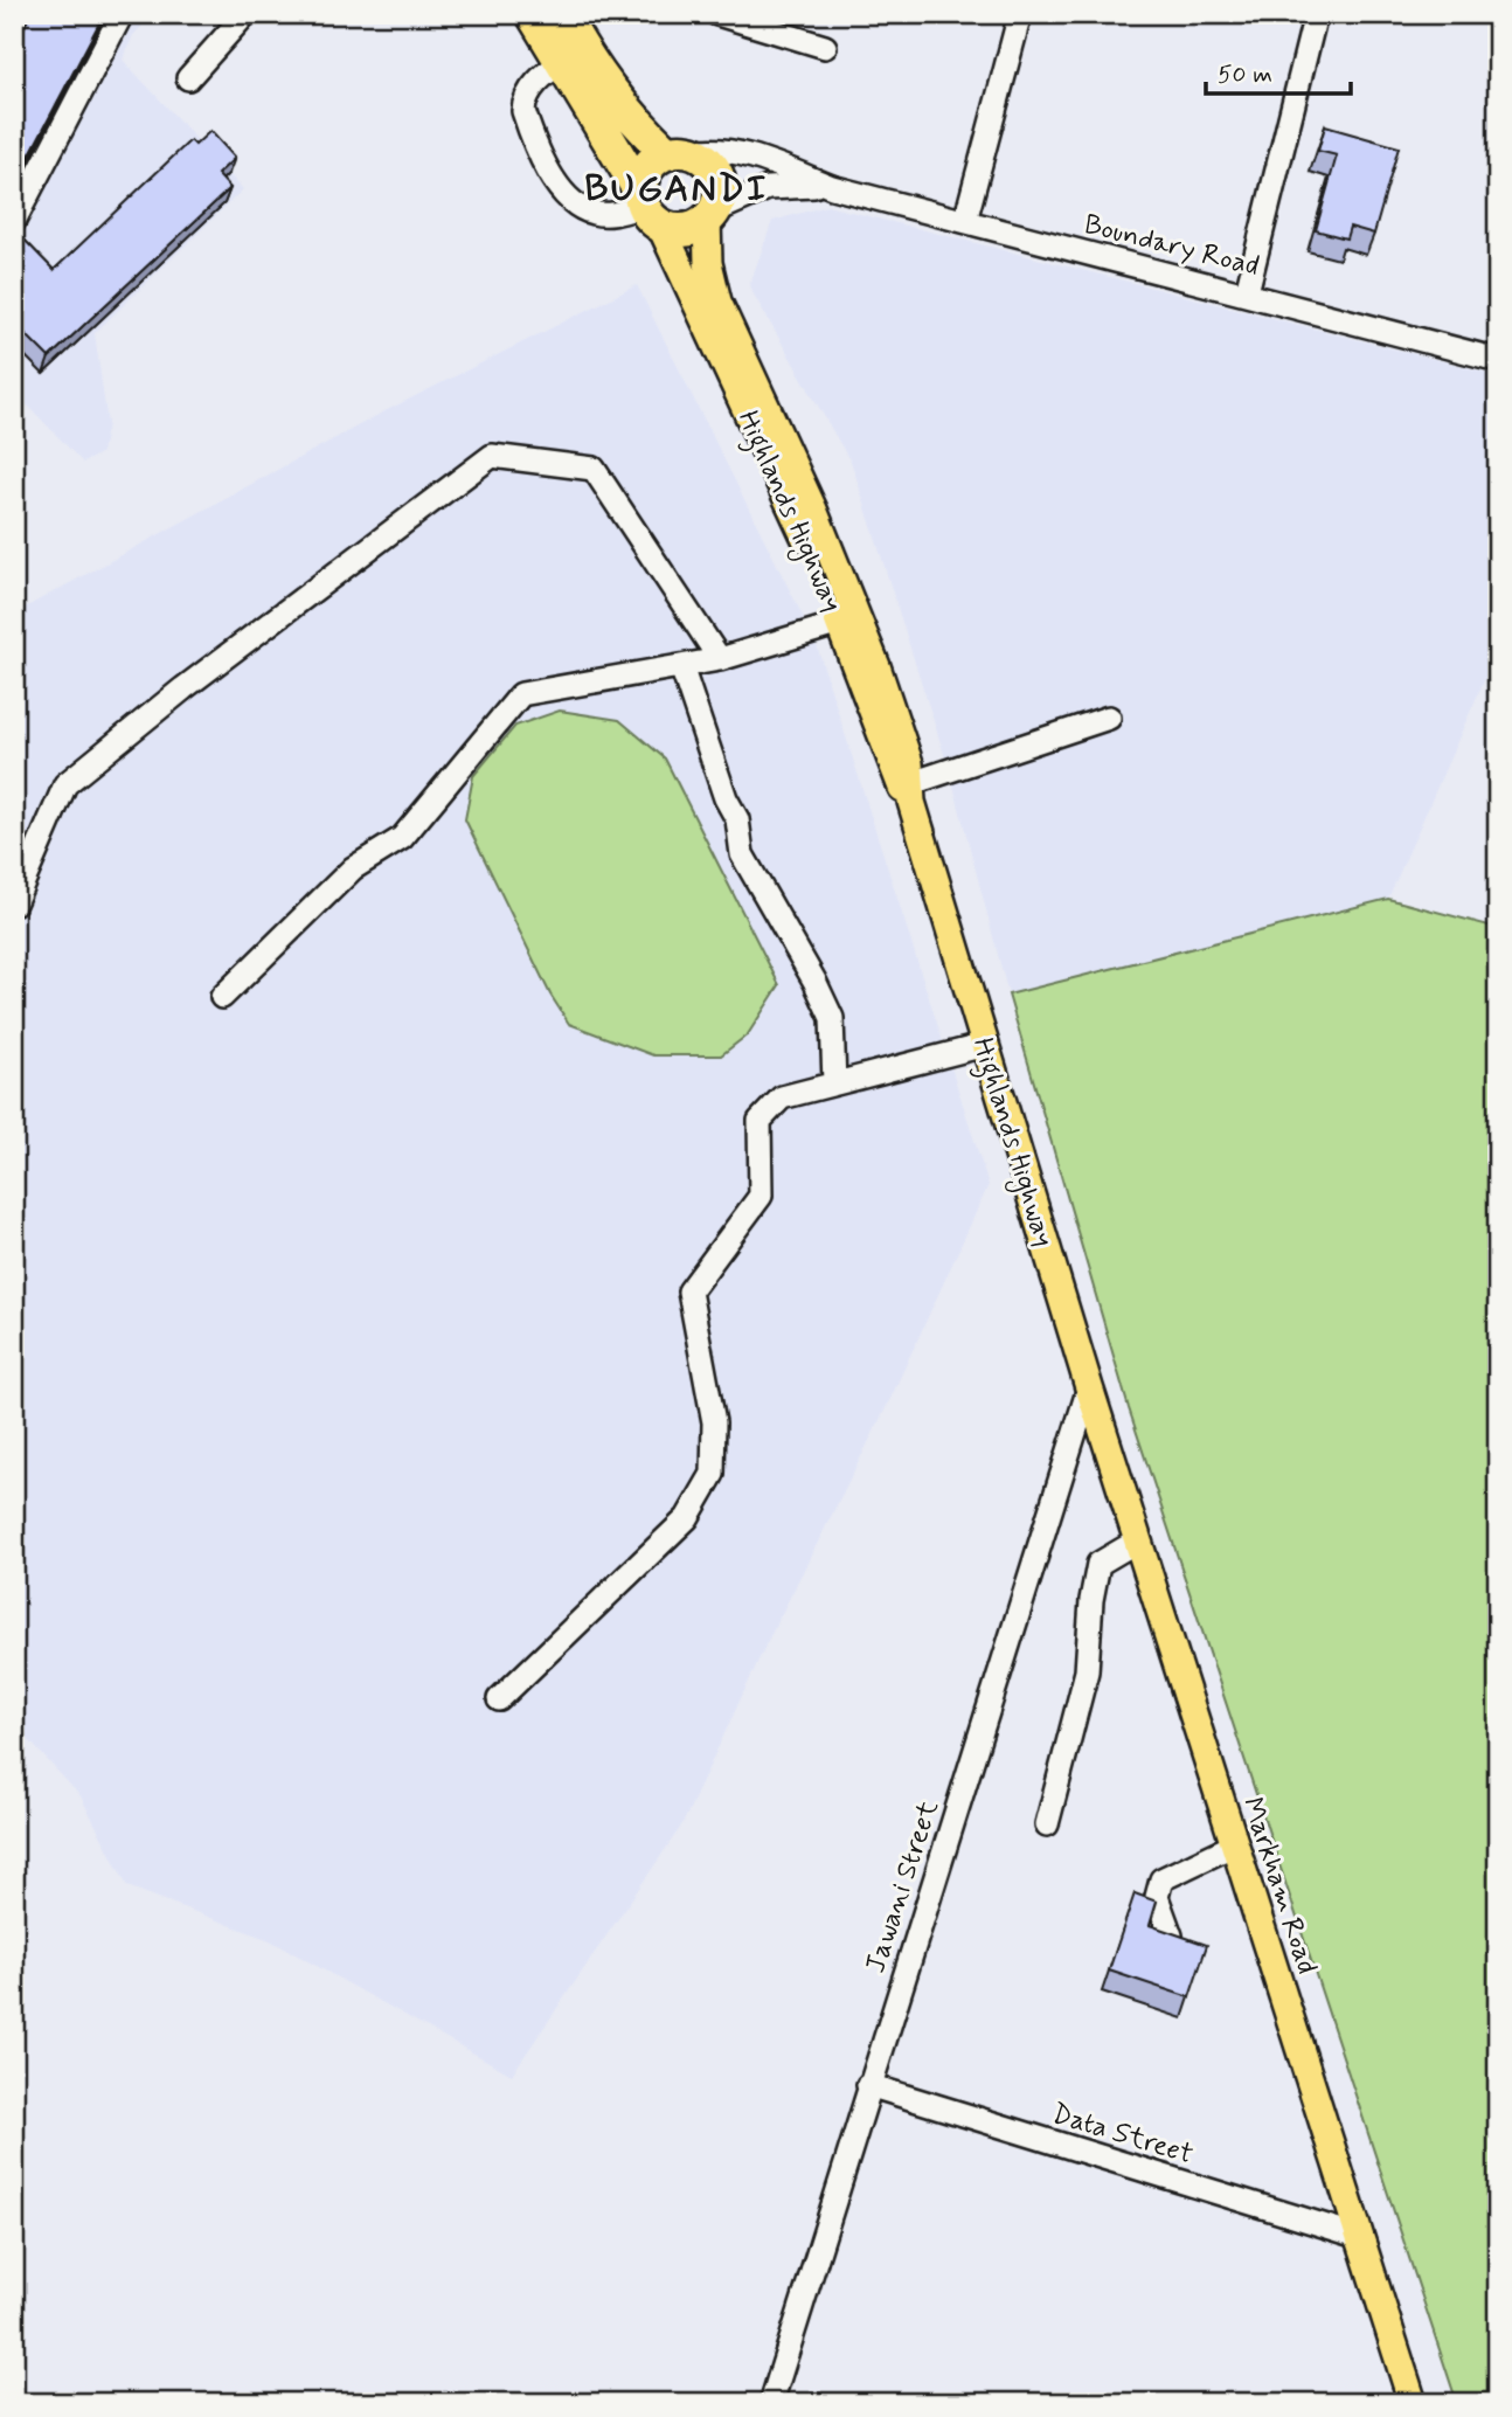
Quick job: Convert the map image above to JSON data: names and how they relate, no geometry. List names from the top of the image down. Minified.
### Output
{"streets":{"main road":["Highlands Highway","Markham Road"],"street":["Boundary Road","Jawani Street","Data Street"]},"crossings":[["Highlands Highway","Markham Road"],["Highlands Highway","Jawani Street"],["Markham Road","Jawani Street"],["Markham Road","Data Street"],["Jawani Street","Data Street"]],"districts":["BUGANDI"],"scale_bar":"50 m"}
